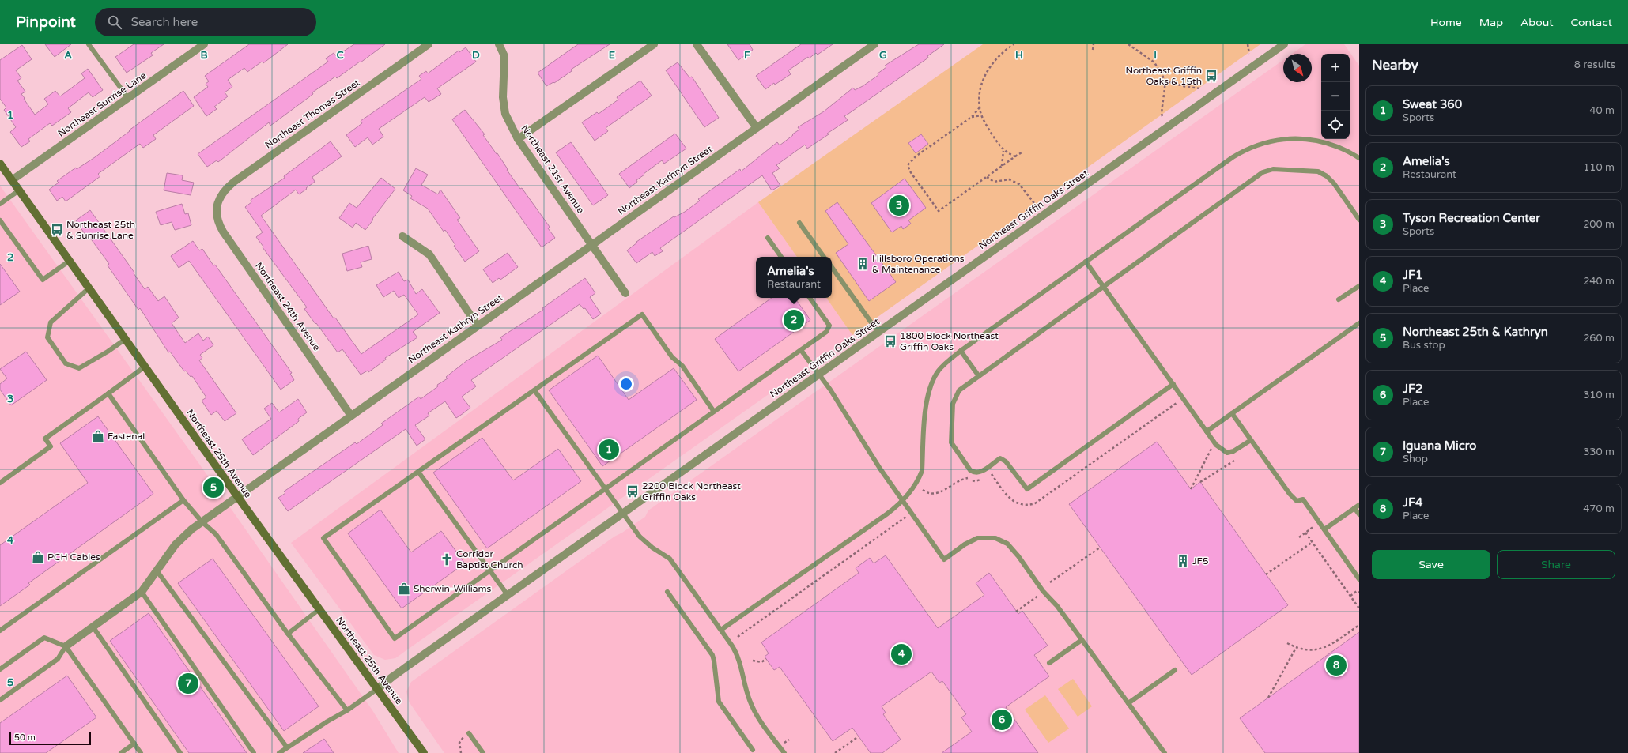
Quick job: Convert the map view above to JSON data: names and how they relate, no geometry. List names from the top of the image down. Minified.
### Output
{"streets":{"main road":["Northeast 25th Avenue"],"street":["Northeast Sunrise Lane","Northeast Thomas Street","Northeast 21st Avenue","Northeast Kathryn Street","Northeast Griffin Oaks Street","Northeast 24th Avenue"]},"crossings":[["Northeast Sunrise Lane","Northeast 25th Avenue"],["Northeast Thomas Street","Northeast 24th Avenue"],["Northeast 21st Avenue","Northeast Kathryn Street"],["Northeast Kathryn Street","Northeast 24th Avenue"],["Northeast Kathryn Street","Northeast 25th Avenue"],["Northeast Griffin Oaks Street","Northeast 25th Avenue"]],"places":{"bus stop":["Northeast Griffin Oaks & 15th","Northeast 25th & Sunrise Lane","1800 Block Northeast Griffin Oaks","2200 Block Northeast Griffin Oaks"],"building":["Hillsboro Operations & Maintenance","JF5"],"shop":["Fastenal","PCH Cables","Sherwin-Williams"],"church":["Corridor Baptist Church"]},"scale_bar":"50 m","north":"bottom right","page":{"header":"Pinpoint","search":"Search here","nav":["Home","Map","About","Contact"],"heading":["Nearby","8 results"],"map_buttons":["+","−"],"list":[{"mark":"1","name":"Sweat 360","note":"Sports","value":"40 m"},{"mark":"2","name":"Amelia's","note":"Restaurant","value":"110 m"},{"mark":"3","name":"Tyson Recreation Center","note":"Sports","value":"200 m"},{"mark":"4","name":"JF1","note":"Place","value":"240 m"},{"mark":"5","name":"Northeast 25th & Kathryn","note":"Bus stop","value":"260 m"},{"mark":"6","name":"JF2","note":"Place","value":"310 m"},{"mark":"7","name":"Iguana Micro","note":"Shop","value":"330 m"},{"mark":"8","name":"JF4","note":"Place","value":"470 m"}],"pins":["3","2","1","5","4","8","7","6"],"popup":["Amelia's","Restaurant"],"buttons":["Save","Share"],"scale":"50 m"},"grid":{"columns":["A","B","C","D","E","F","G","H","I"],"rows":["1","2","3","4","5"]}}
